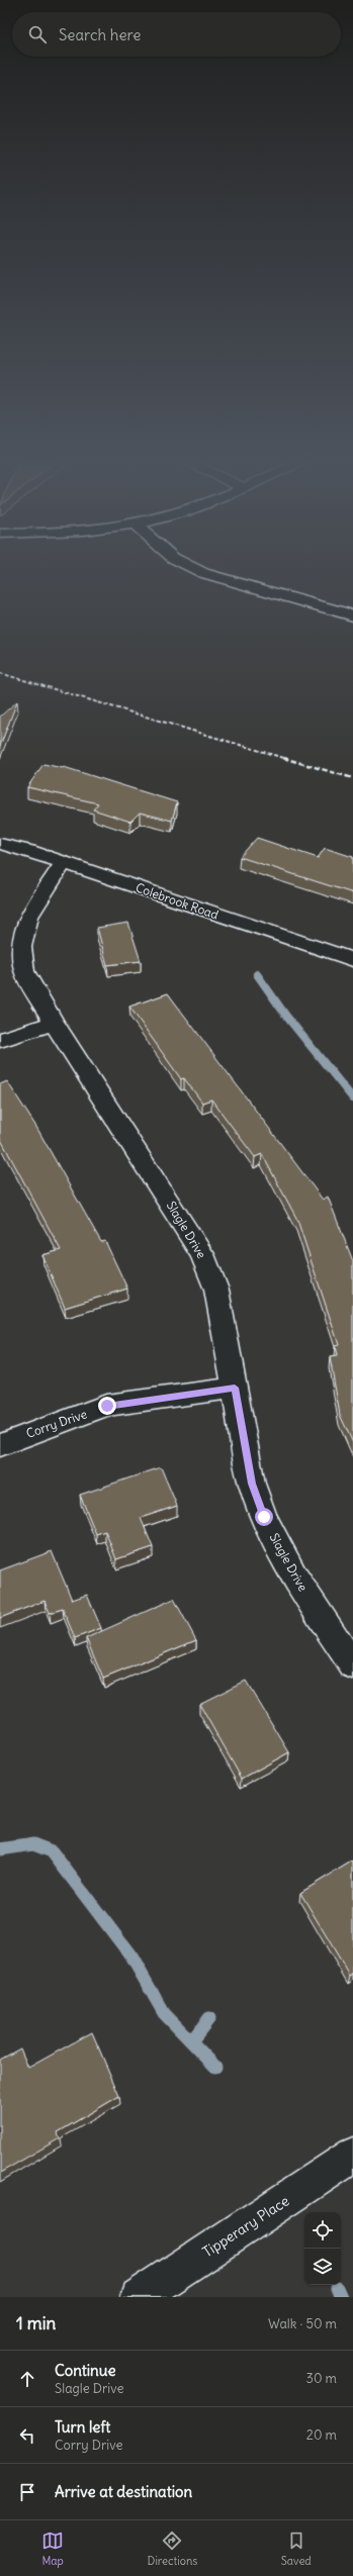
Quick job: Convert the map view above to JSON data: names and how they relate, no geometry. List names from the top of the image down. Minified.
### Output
{"streets":{"street":["Colebrook Road","Slagle Drive","Corry Drive","Tipperary Place"]},"crossings":[["Colebrook Road","Slagle Drive"],["Slagle Drive","Corry Drive"]],"page":{"search":"Search here","heading":["1 min","Walk · 50 m"],"list":[["Continue","Slagle Drive","30 m"],["Turn left","Corry Drive","20 m"],"Arrive at destination"],"nav":["Map","Directions","Saved"]}}
